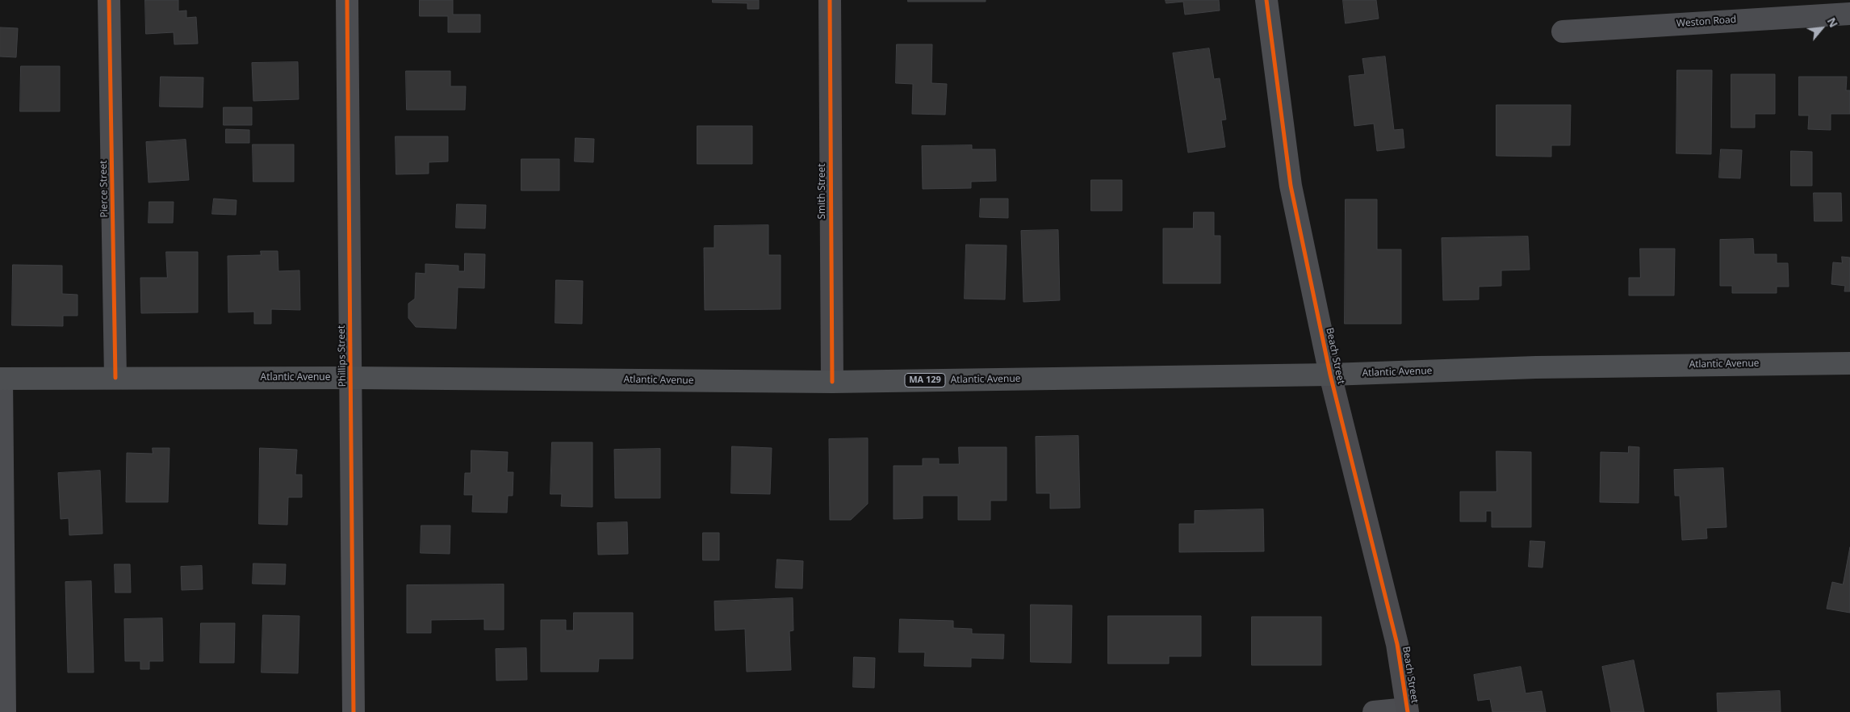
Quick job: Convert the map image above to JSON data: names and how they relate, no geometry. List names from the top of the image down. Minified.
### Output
{"streets":{"main road":["Atlantic Avenue","MA 129"],"street":["Weston Road","Pierce Street","Smith Street","Phillips Street","Beach Street"]},"crossings":[["Pierce Street","Atlantic Avenue"],["Smith Street","Atlantic Avenue"],["Phillips Street","Atlantic Avenue"],["Beach Street","Atlantic Avenue"]],"north":"top right"}
